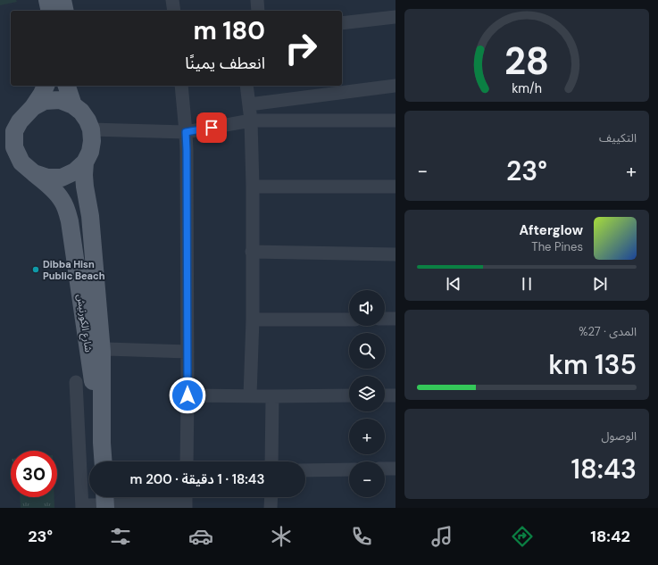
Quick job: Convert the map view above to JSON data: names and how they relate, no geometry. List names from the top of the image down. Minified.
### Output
{"streets":{"main road":["شارع الكورنيش"]},"places":["Dibba Hisn Public Beach"],"page":{"turn":["180 m","انعطف يمينًا"],"tile":["التكييف",["المدى · 27%","135 km"],["الوصول","18:43"]],"heat":["−","23°","+"],"song":["Afterglow","The Pines"],"map_buttons":["+","−"],"limit":"30","trip":"18:43 · 1 دقيقة · 200 m","tabs":["18:42","23°"],"gauge":["28","km/h"]}}
